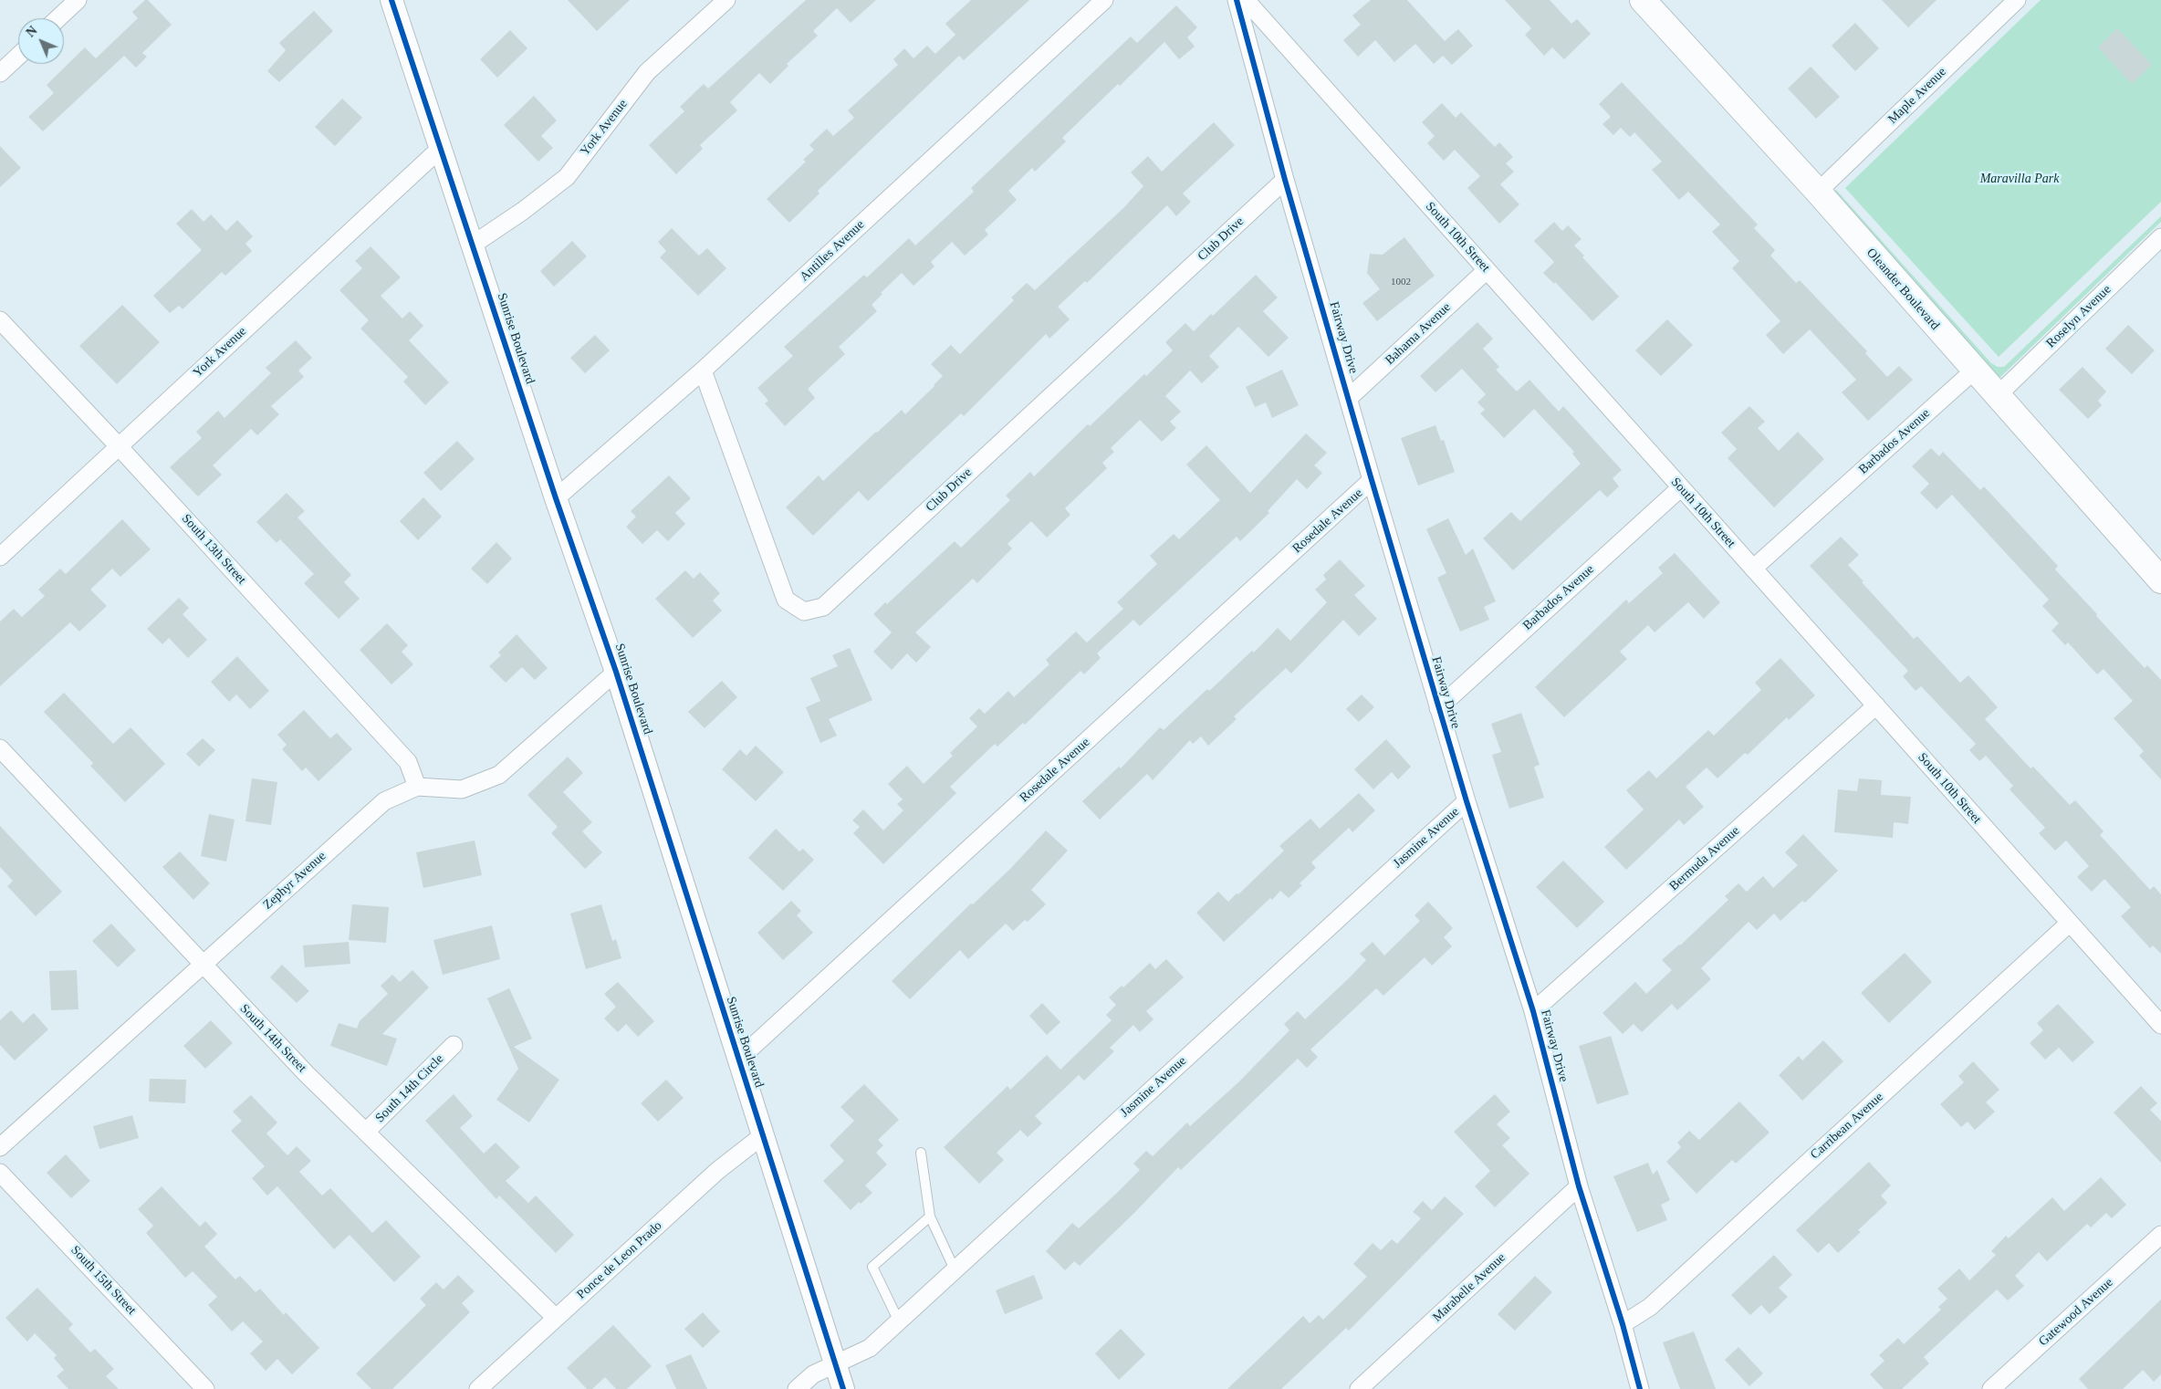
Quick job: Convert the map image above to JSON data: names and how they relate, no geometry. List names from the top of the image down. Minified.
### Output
{"streets":{"main road":["Oleander Boulevard"],"street":["Maple Avenue","York Avenue","South 10th Street","Club Drive","Antilles Avenue","Roselyn Avenue","Bahama Avenue","Fairway Drive","Sunrise Boulevard","Barbados Avenue","Rosedale Avenue","South 13th Street","Jasmine Avenue","Bermuda Avenue","Zephyr Avenue","South 14th Street","South 14th Circle","Carribean Avenue","Ponce de Leon Prado","South 15th Street","Marabelle Avenue","Gatewood Avenue"]},"crossings":[["Maple Avenue","Oleander Boulevard"],["York Avenue","Sunrise Boulevard"],["York Avenue","South 13th Street"],["South 10th Street","Bahama Avenue"],["South 10th Street","Barbados Avenue"],["South 10th Street","Bermuda Avenue"],["South 10th Street","Carribean Avenue"],["Club Drive","Antilles Avenue"],["Club Drive","Fairway Drive"],["Antilles Avenue","Sunrise Boulevard"],["Oleander Boulevard","Roselyn Avenue"],["Oleander Boulevard","Barbados Avenue"],["Bahama Avenue","Fairway Drive"],["Fairway Drive","Barbados Avenue"],["Fairway Drive","Rosedale Avenue"],["Fairway Drive","Jasmine Avenue"],["Fairway Drive","Bermuda Avenue"],["Fairway Drive","Carribean Avenue"],["Fairway Drive","Marabelle Avenue"],["Sunrise Boulevard","Rosedale Avenue"],["Sunrise Boulevard","Jasmine Avenue"],["Sunrise Boulevard","Zephyr Avenue"],["Sunrise Boulevard","Ponce de Leon Prado"],["South 13th Street","Zephyr Avenue"],["Zephyr Avenue","South 14th Street"],["South 14th Street","South 14th Circle"],["South 14th Street","Ponce de Leon Prado"]],"parks":["Maravilla Park"],"house_numbers":["1002"],"north":"top left"}
